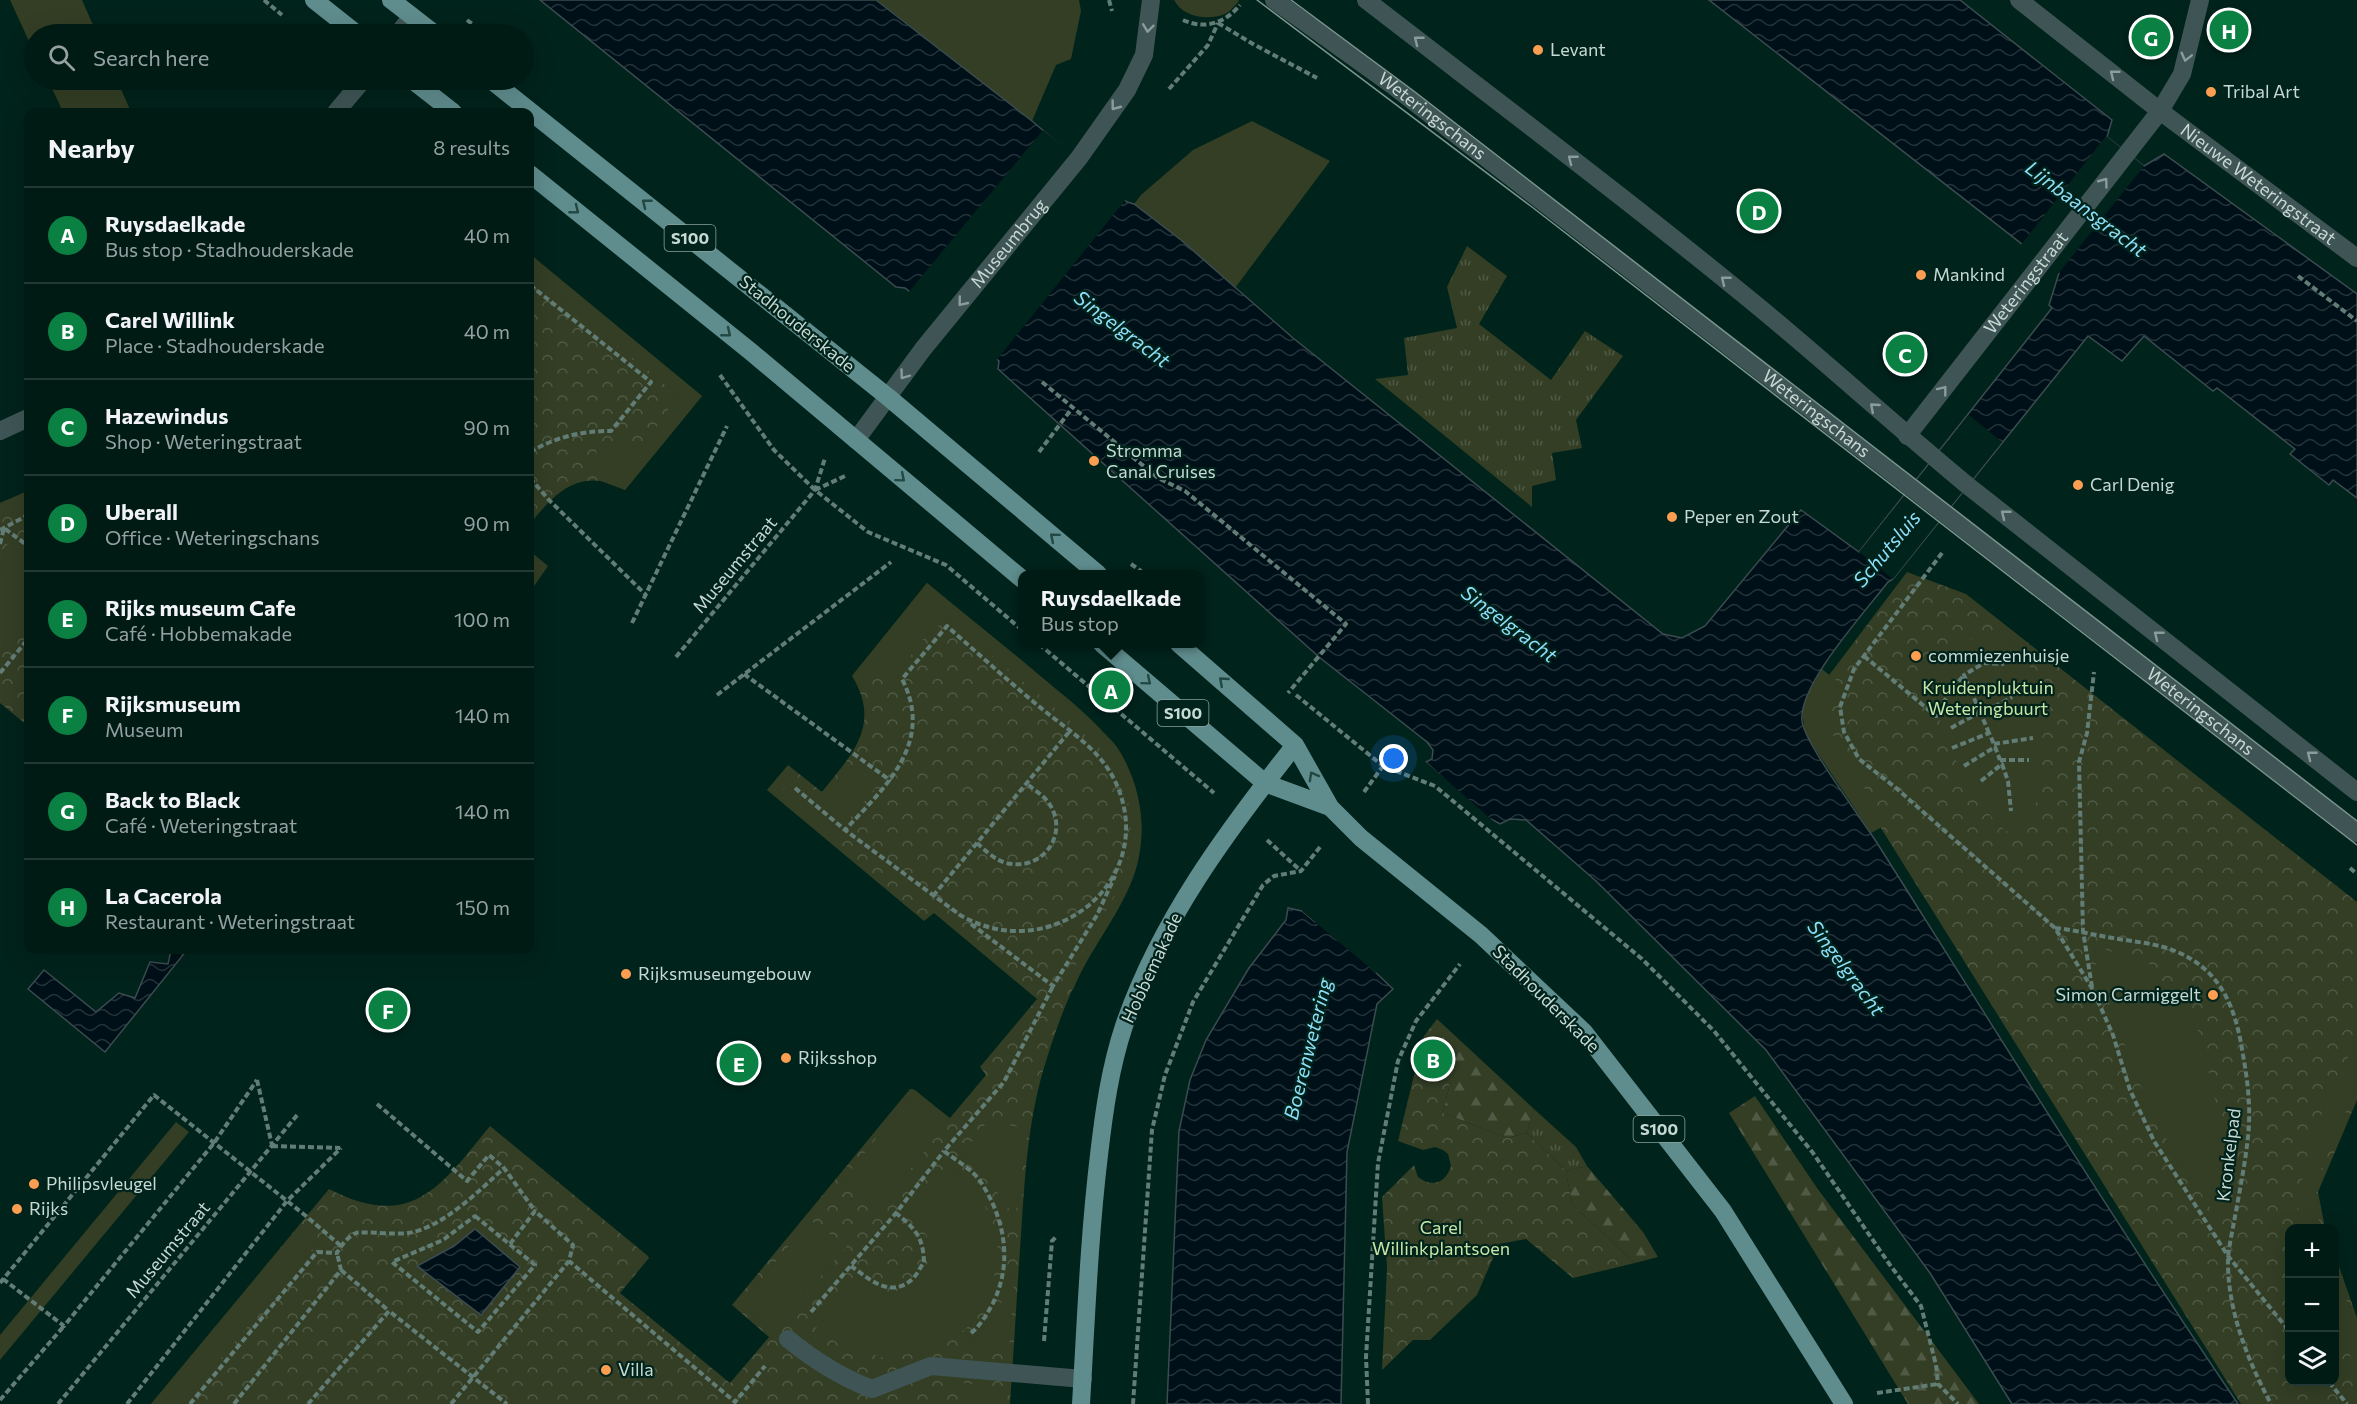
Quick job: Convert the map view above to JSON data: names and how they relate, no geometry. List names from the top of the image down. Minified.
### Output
{"streets":{"main road":["S100","Stadhouderskade","Hobbemakade"],"street":["Weteringschans","Nieuwe Weteringstraat","Museumbrug","Weteringstraat"],"path":["Museumstraat","Kronkelpad"]},"crossings":[["Weteringschans","Weteringstraat"],["Nieuwe Weteringstraat","Weteringstraat"],["S100","Museumbrug"],["Museumbrug","Stadhouderskade"],["Stadhouderskade","Hobbemakade"]],"one_way":["Museumbrug"],"water":["Lijnbaansgracht","Singelgracht","Schutsluis","Boerenwetering"],"parks":["Kruidenpluktuin Weteringbuurt","Carel Willinkplantsoen"],"places":["Levant","Tribal Art","Mankind","Stromma Canal Cruises","Carl Denig","Peper en Zout","commiezenhuisje","Rijksmuseumgebouw","Simon Carmiggelt","Rijksshop","Philipsvleugel","Rijks","Villa"],"page":{"pins":["H","G","D","C","A","F","B","E"],"search":"Search here","heading":["Nearby","8 results"],"list":[{"mark":"A","name":"Ruysdaelkade","note":"Bus stop · Stadhouderskade","value":"40 m"},{"mark":"B","name":"Carel Willink","note":"Place · Stadhouderskade","value":"40 m"},{"mark":"C","name":"Hazewindus","note":"Shop · Weteringstraat","value":"90 m"},{"mark":"D","name":"Uberall","note":"Office · Weteringschans","value":"90 m"},{"mark":"E","name":"Rijks museum Cafe","note":"Café · Hobbemakade","value":"100 m"},{"mark":"F","name":"Rijksmuseum","note":"Museum","value":"140 m"},{"mark":"G","name":"Back to Black","note":"Café · Weteringstraat","value":"140 m"},{"mark":"H","name":"La Cacerola","note":"Restaurant · Weteringstraat","value":"150 m"}],"popup":["Ruysdaelkade","Bus stop"],"map_buttons":["+","−"]}}
